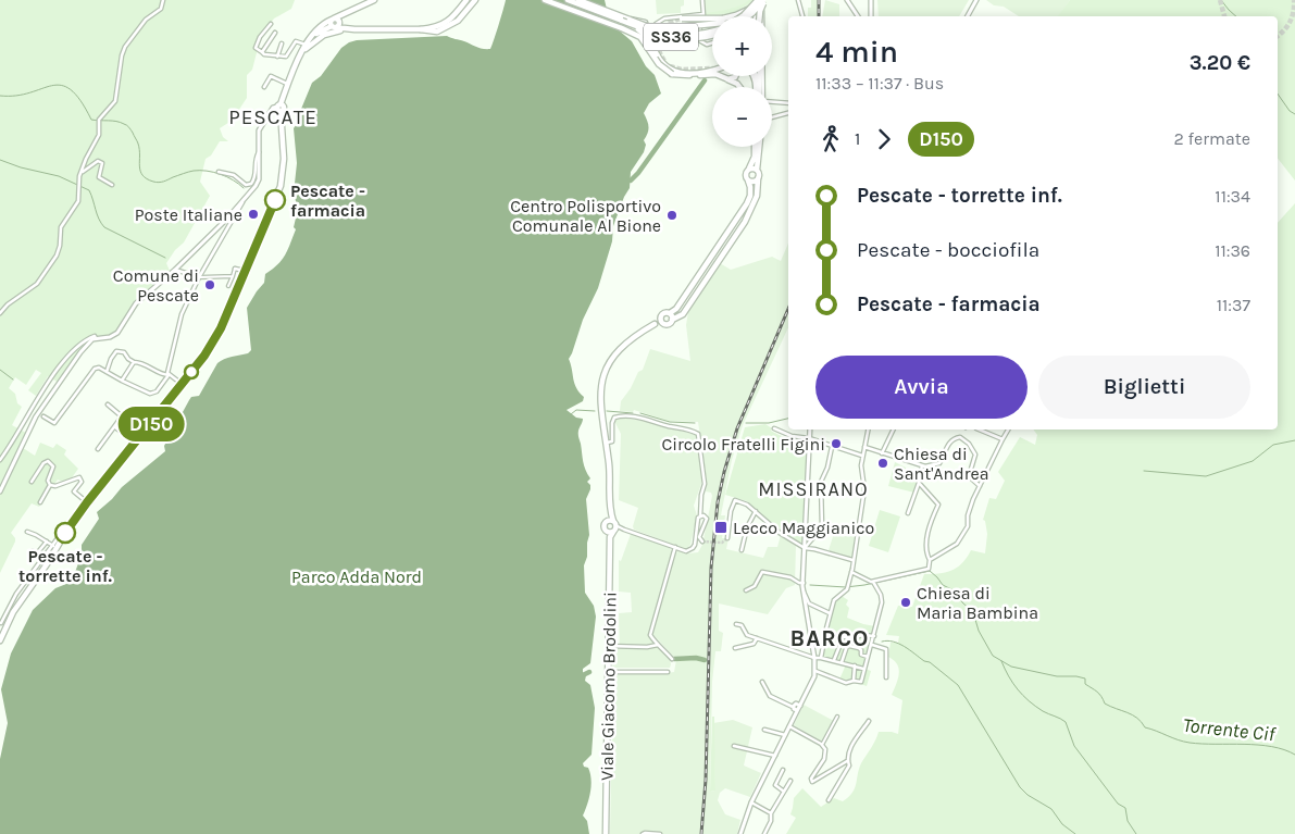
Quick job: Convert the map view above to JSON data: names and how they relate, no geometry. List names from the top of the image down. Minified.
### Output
{"streets":{"main road":["SS36","Viale Giacomo Brodolini"]},"districts":["PESCATE","MISSIRANO","BARCO"],"water":["Torrente Cif"],"parks":["Parco Adda Nord"],"places":{"other":["Pescate - farmacia","Poste Italiane","Centro Polisportivo Comunale Al Bione","Comune di Pescate","Circolo Fratelli Figini","Chiesa di Sant'Andrea","Pescate - torrette inf.","Chiesa di Maria Bambina"],"transit":["Lecco Maggianico"]},"lines":["bus line D150"],"page":{"on_map":"D150","map_buttons":["+","−"],"heading":["4 min","11:33 – 11:37 · Bus","3.20 €"],"legs":["1","D150","2 fermate"],"list":[{"name":"Pescate - torrette inf.","value":"11:34"},{"name":"Pescate - bocciofila","value":"11:36"},{"name":"Pescate - farmacia","value":"11:37"}],"buttons":["Avvia","Biglietti"]}}
